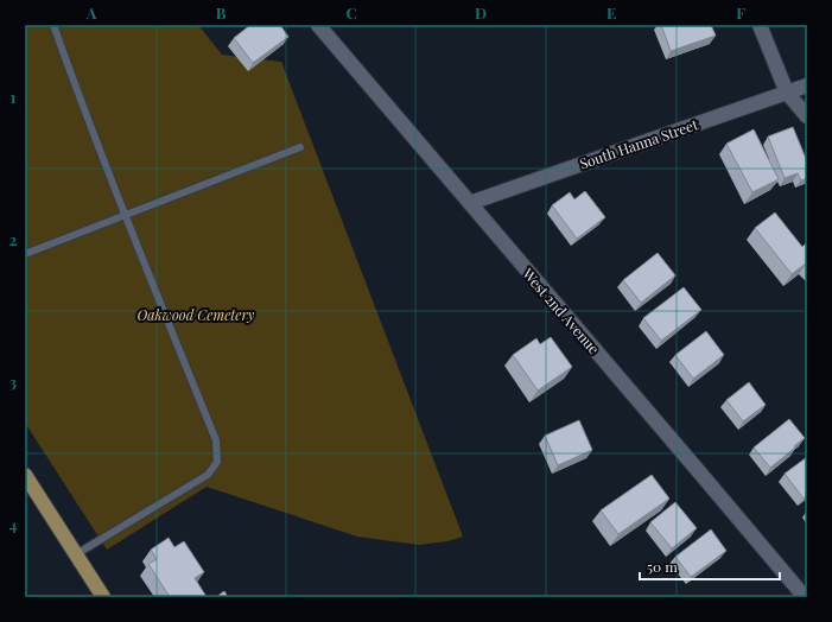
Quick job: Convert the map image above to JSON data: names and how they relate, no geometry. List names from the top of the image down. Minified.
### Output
{"streets":{"street":["South Hanna Street","West 2nd Avenue"]},"crossings":[["South Hanna Street","West 2nd Avenue"]],"parks":["Oakwood Cemetery"],"scale_bar":"50 m","grid":{"columns":["A","B","C","D","E","F"],"rows":["1","2","3","4"]}}
